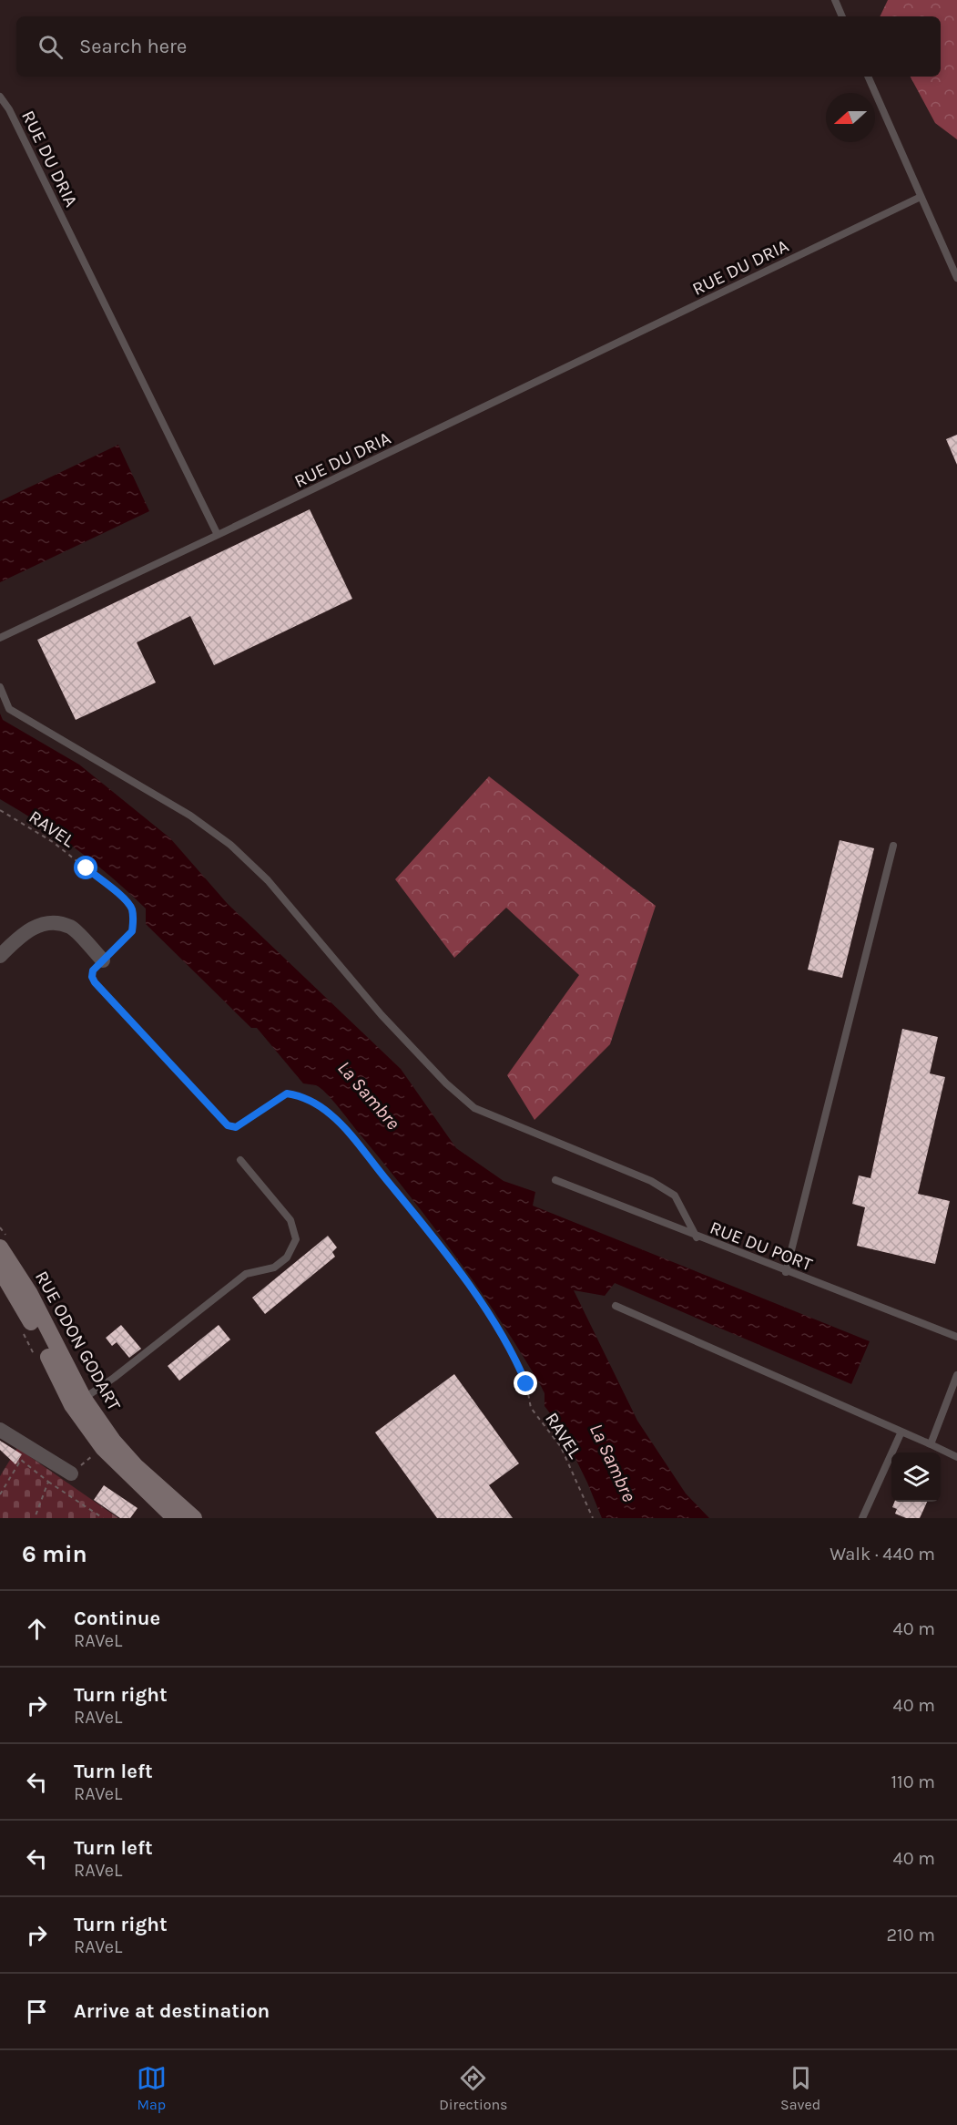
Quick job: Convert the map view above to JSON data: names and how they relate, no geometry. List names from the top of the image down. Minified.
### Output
{"streets":{"main road":["RUE ODON GODART"],"lane":["RUE DU DRIA","RUE DU PORT"],"path":["RAVEL"]},"water":["La Sambre"],"north":"left","page":{"search":"Search here","heading":["6 min","Walk · 440 m"],"list":[["Continue","RAVeL","40 m"],["Turn right","RAVeL","40 m"],["Turn left","RAVeL","110 m"],["Turn left","RAVeL","40 m"],["Turn right","RAVeL","210 m"],"Arrive at destination"],"nav":["Map","Directions","Saved"]}}
